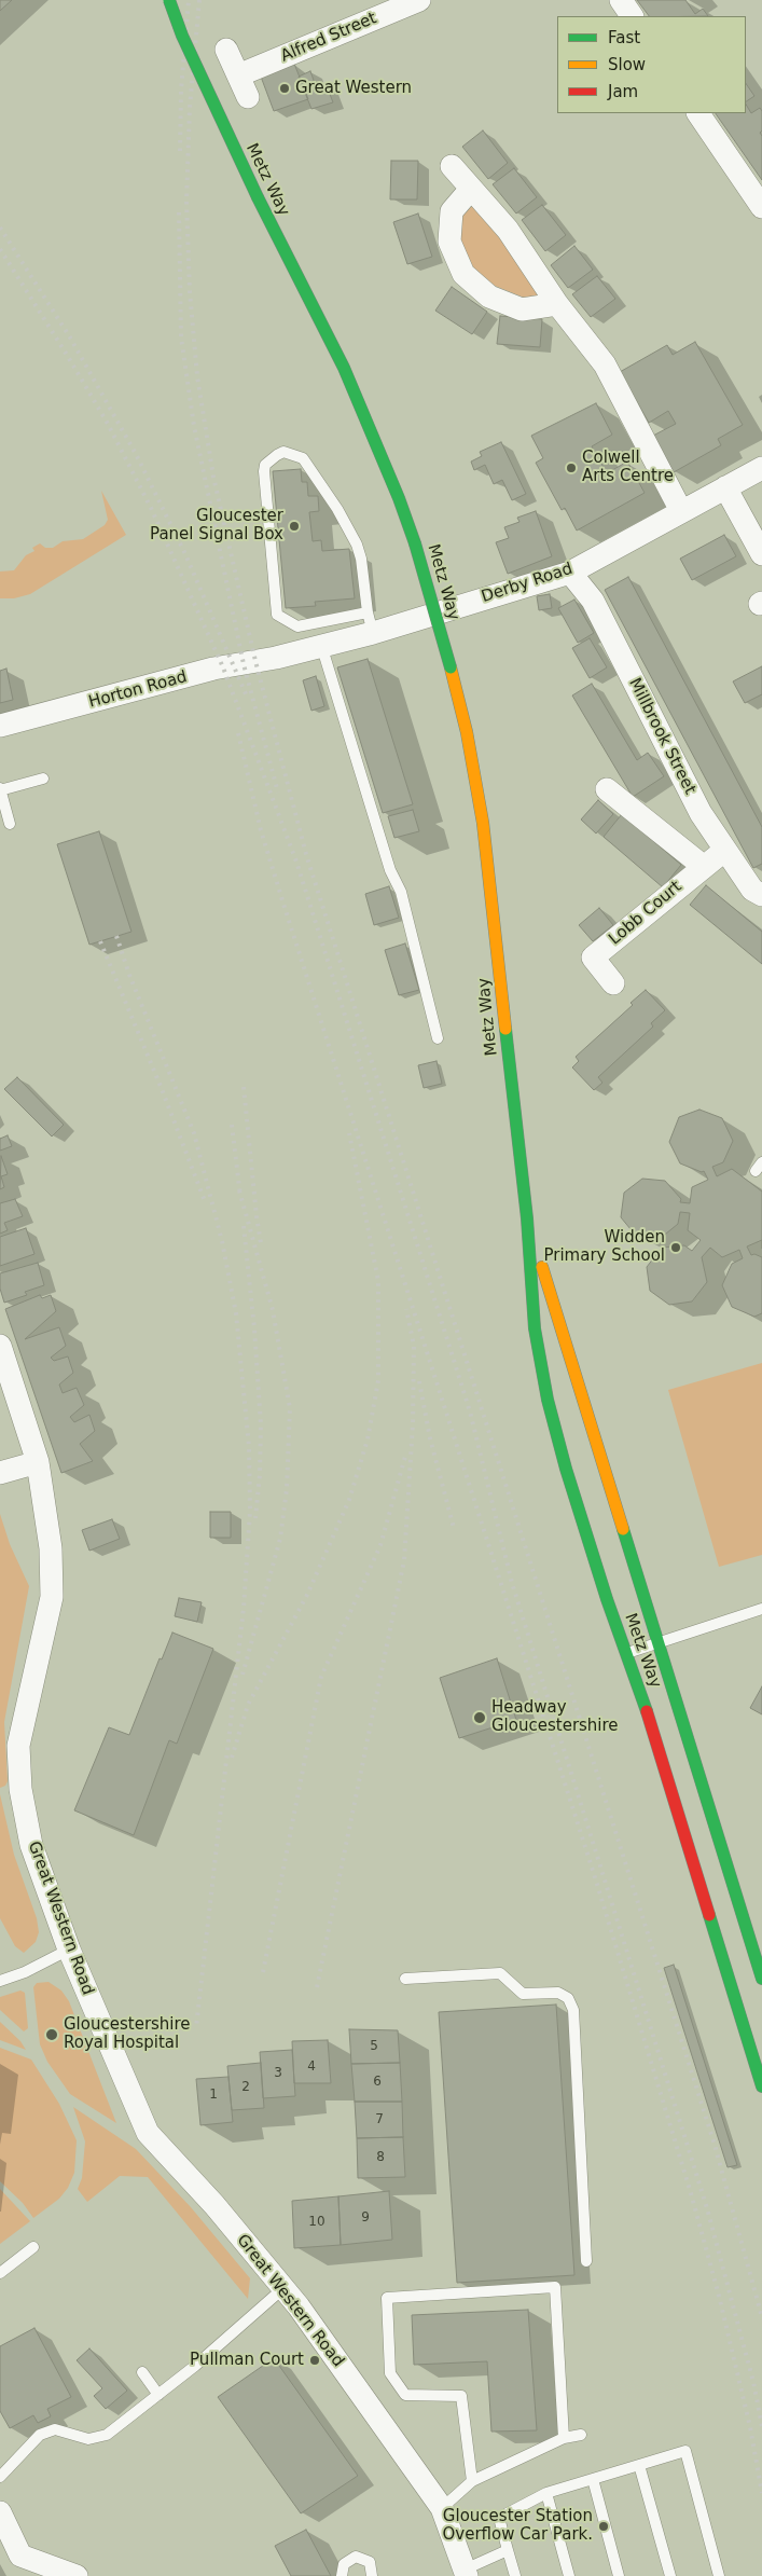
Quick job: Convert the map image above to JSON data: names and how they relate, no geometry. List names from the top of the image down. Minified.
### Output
{"streets":{"main road":["Metz Way"],"street":["Alfred Street","Derby Road","Horton Road","Millbrook Street","Lobb Court","Great Western Road"]},"crossings":[["Derby Road","Horton Road"],["Derby Road","Millbrook Street"],["Millbrook Street","Lobb Court"]],"places":["Great Western","Colwell Arts Centre","Gloucester Panel Signal Box","Widden Primary School","Headway Gloucestershire","Gloucestershire Royal Hospital","Pullman Court","Gloucester Station Overflow Car Park."],"house_numbers":["5","4","3","6","2","1","7","8","9","10"],"legend":["Fast","Slow","Jam"]}
